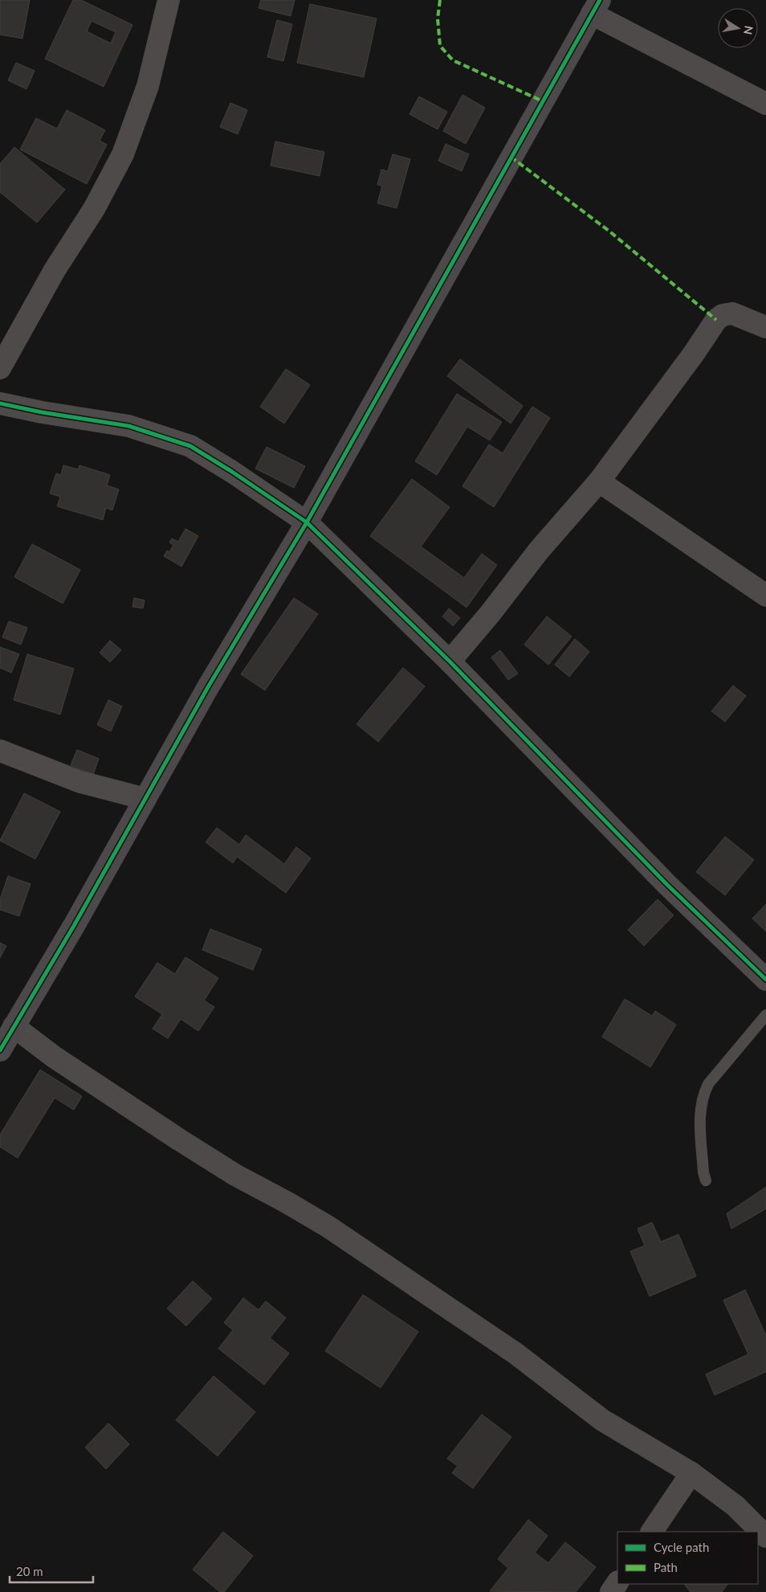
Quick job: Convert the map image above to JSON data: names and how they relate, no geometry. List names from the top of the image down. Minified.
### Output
{"legend":["Cycle path","Path"],"scale_bar":"20 m","north":"right"}
